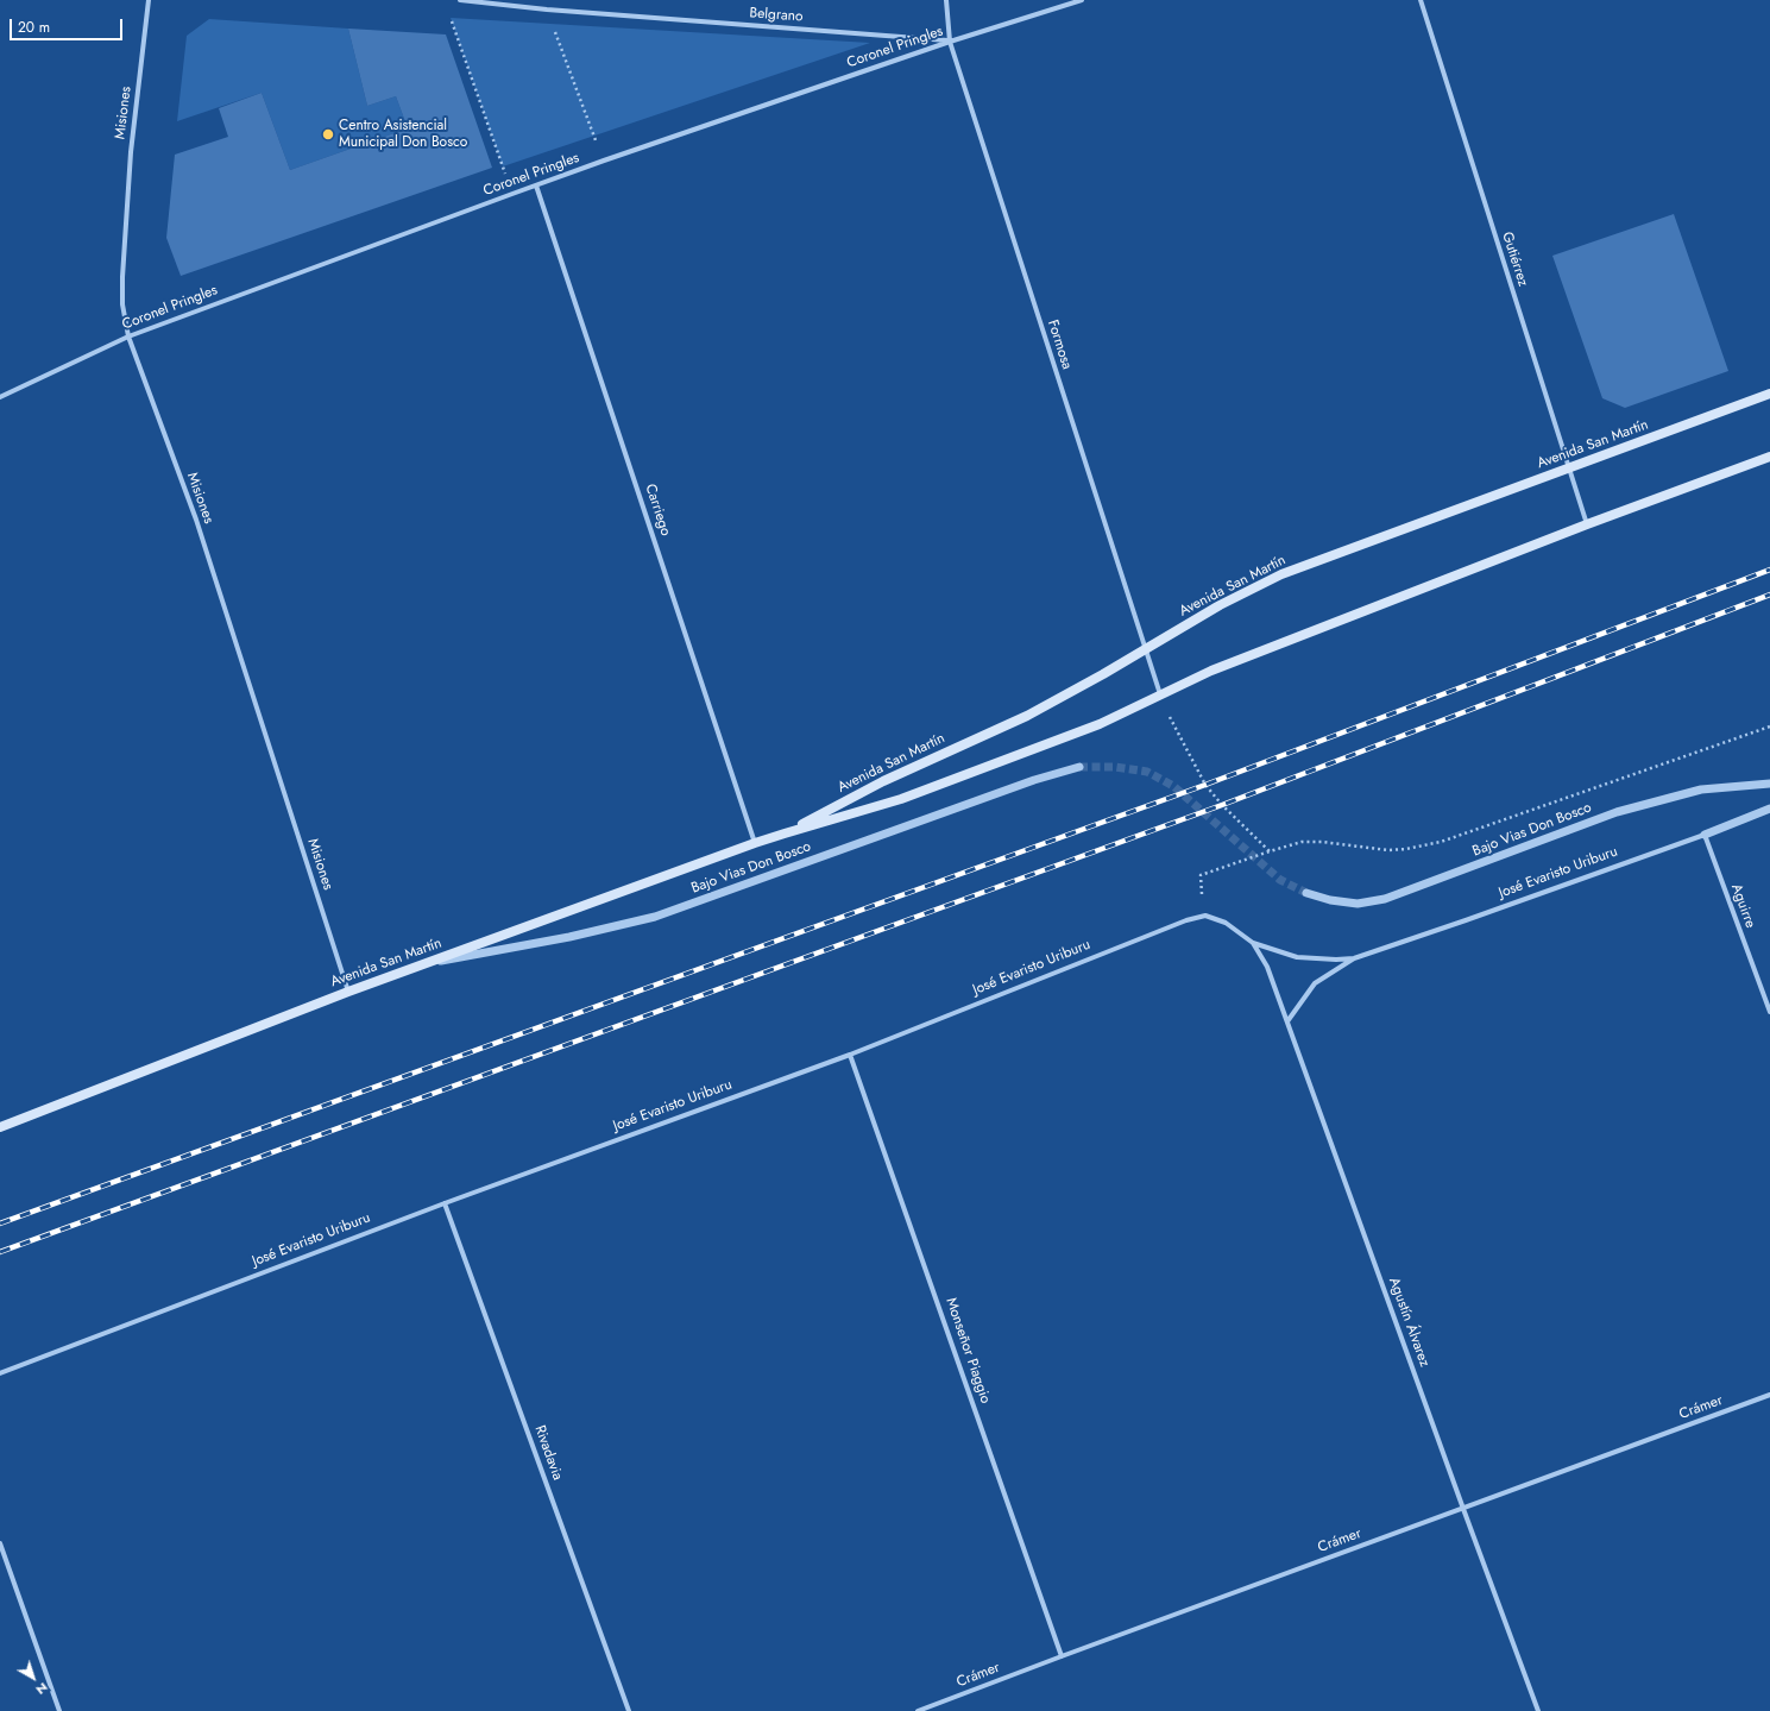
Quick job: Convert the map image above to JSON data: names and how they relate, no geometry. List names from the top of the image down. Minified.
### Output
{"streets":{"main road":["Avenida San Martín"],"street":["Belgrano","Coronel Pringles","Misiones","Gutiérrez","Formosa","Carriego","Bajo Vias Don Bosco","José Evaristo Uriburu","Aguirre","Agustín Álvarez","Monseñor Piaggio","Crámer","Rivadavia"]},"crossings":[["Belgrano","Coronel Pringles"],["Belgrano","Formosa"],["Coronel Pringles","Misiones"],["Coronel Pringles","Formosa"],["Coronel Pringles","Carriego"],["Misiones","Avenida San Martín"],["Gutiérrez","Avenida San Martín"],["Formosa","Avenida San Martín"],["Avenida San Martín","Carriego"],["Avenida San Martín","Bajo Vias Don Bosco"],["José Evaristo Uriburu","Aguirre"],["José Evaristo Uriburu","Agustín Álvarez"],["José Evaristo Uriburu","Monseñor Piaggio"],["José Evaristo Uriburu","Rivadavia"],["Agustín Álvarez","Crámer"],["Monseñor Piaggio","Crámer"]],"places":["Centro Asistencial Municipal Don Bosco"],"scale_bar":"20 m","north":"bottom right"}
